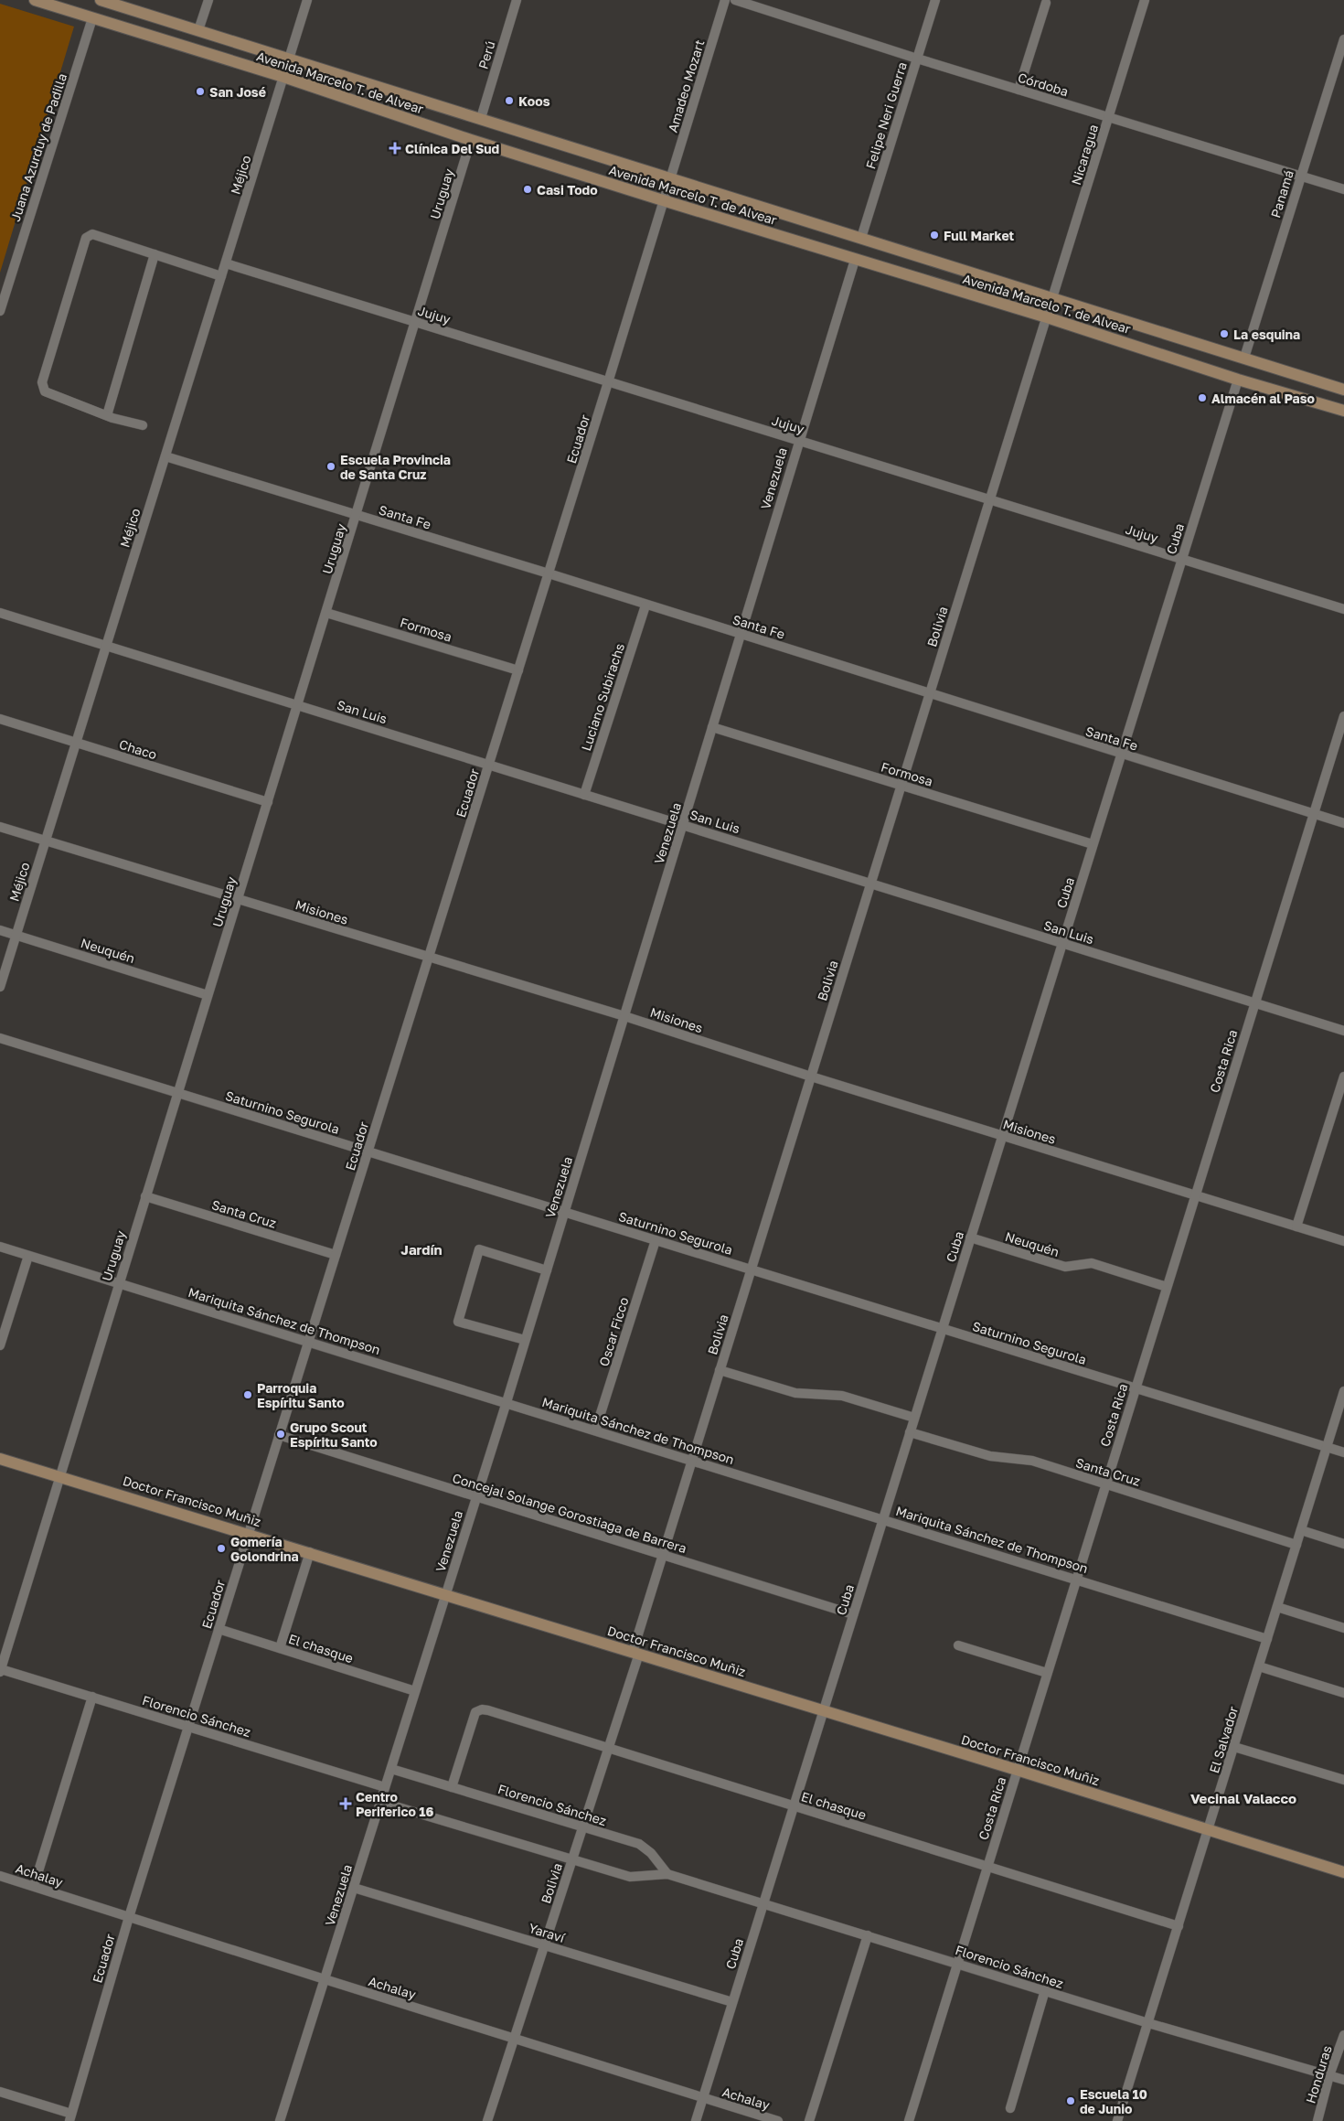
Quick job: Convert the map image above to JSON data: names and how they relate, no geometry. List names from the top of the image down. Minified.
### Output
{"streets":{"main road":["Avenida Marcelo T. de Alvear","Doctor Francisco Muñiz"],"street":["Perú","Córdoba","Amadeo Mozart","Felipe Neri Guerra","Juana Azurduy de Padilla","Nicaragua","Méjico","Uruguay","Panamá","Jujuy","Ecuador","Venezuela","Santa Fe","Cuba","Bolivia","Formosa","Luciano Subirachs","San Luis","Chaco","Misiones","Neuquén","Costa Rica","Saturnino Segurola","Santa Cruz","Mariquita Sánchez de Thompson","Oscar Ficco","Concejal Solange Gorostiaga de Barrera","El chasque","Florencio Sánchez","El Salvador","Achalay","Yaraví","Honduras"]},"crossings":[["Perú","Avenida Marcelo T. de Alvear"],["Avenida Marcelo T. de Alvear","Amadeo Mozart"],["Avenida Marcelo T. de Alvear","Felipe Neri Guerra"],["Avenida Marcelo T. de Alvear","Juana Azurduy de Padilla"],["Avenida Marcelo T. de Alvear","Nicaragua"],["Avenida Marcelo T. de Alvear","Méjico"],["Avenida Marcelo T. de Alvear","Uruguay"],["Avenida Marcelo T. de Alvear","Panamá"],["Avenida Marcelo T. de Alvear","Ecuador"],["Avenida Marcelo T. de Alvear","Venezuela"],["Avenida Marcelo T. de Alvear","Cuba"],["Avenida Marcelo T. de Alvear","Bolivia"],["Córdoba","Felipe Neri Guerra"],["Córdoba","Nicaragua"],["Córdoba","Panamá"],["Amadeo Mozart","Ecuador"],["Nicaragua","Bolivia"],["Méjico","Jujuy"],["Méjico","Santa Fe"],["Méjico","San Luis"],["Méjico","Chaco"],["Méjico","Misiones"],["Méjico","Neuquén"],["Uruguay","Jujuy"],["Uruguay","Santa Fe"],["Uruguay","Formosa"],["Uruguay","San Luis"],["Uruguay","Chaco"],["Uruguay","Misiones"],["Uruguay","Neuquén"],["Uruguay","Saturnino Segurola"],["Uruguay","Santa Cruz"],["Uruguay","Mariquita Sánchez de Thompson"],["Uruguay","Doctor Francisco Muñiz"],["Uruguay","Florencio Sánchez"],["Jujuy","Ecuador"],["Jujuy","Venezuela"],["Jujuy","Cuba"],["Jujuy","Bolivia"],["Ecuador","Santa Fe"],["Ecuador","Formosa"],["Ecuador","San Luis"],["Ecuador","Misiones"],["Ecuador","Saturnino Segurola"],["Ecuador","Santa Cruz"],["Ecuador","Mariquita Sánchez de Thompson"],["Ecuador","Doctor Francisco Muñiz"],["Ecuador","Concejal Solange Gorostiaga de Barrera"],["Ecuador","El chasque"],["Ecuador","Florencio Sánchez"],["Ecuador","Achalay"],["Venezuela","Santa Fe"],["Venezuela","Formosa"],["Venezuela","San Luis"],["Venezuela","Misiones"],["Venezuela","Saturnino Segurola"],["Venezuela","Mariquita Sánchez de Thompson"],["Venezuela","Doctor Francisco Muñiz"],["Venezuela","Concejal Solange Gorostiaga de Barrera"],["Venezuela","El chasque"],["Venezuela","Florencio Sánchez"],["Venezuela","Achalay"],["Venezuela","Yaraví"],["Santa Fe","Cuba"],["Santa Fe","Bolivia"],["Santa Fe","Luciano Subirachs"],["Santa Fe","Costa Rica"],["Cuba","Formosa"],["Cuba","San Luis"],["Cuba","Misiones"],["Cuba","Neuquén"],["Cuba","Saturnino Segurola"],["Cuba","Santa Cruz"],["Cuba","Mariquita Sánchez de Thompson"],["Cuba","Doctor Francisco Muñiz"],["Cuba","Concejal Solange Gorostiaga de Barrera"],["Cuba","El chasque"],["Cuba","Florencio Sánchez"],["Cuba","Achalay"],["Cuba","Yaraví"],["Bolivia","Formosa"],["Bolivia","San Luis"],["Bolivia","Misiones"],["Bolivia","Saturnino Segurola"],["Bolivia","Mariquita Sánchez de Thompson"],["Bolivia","Doctor Francisco Muñiz"],["Bolivia","Concejal Solange Gorostiaga de Barrera"],["Bolivia","El chasque"],["Bolivia","Florencio Sánchez"],["Bolivia","Achalay"],["Bolivia","Yaraví"],["Luciano Subirachs","San Luis"],["San Luis","Costa Rica"],["Misiones","Costa Rica"],["Neuquén","Costa Rica"],["Costa Rica","Saturnino Segurola"],["Costa Rica","Santa Cruz"],["Costa Rica","Mariquita Sánchez de Thompson"],["Costa Rica","Doctor Francisco Muñiz"],["Costa Rica","El chasque"],["Costa Rica","Florencio Sánchez"],["Saturnino Segurola","Oscar Ficco"],["Saturnino Segurola","El Salvador"],["Santa Cruz","El Salvador"],["Mariquita Sánchez de Thompson","Oscar Ficco"],["Mariquita Sánchez de Thompson","El Salvador"],["Doctor Francisco Muñiz","El Salvador"],["El chasque","Florencio Sánchez"],["El chasque","El Salvador"],["Florencio Sánchez","El Salvador"],["Florencio Sánchez","Honduras"]],"districts":["Jardín","Vecinal Valacco"],"places":{"other":["San José","Koos","Casi Todo","Full Market","La esquina","Almacén al Paso","Escuela Provincia de Santa Cruz","Parroquia Espíritu Santo","Grupo Scout Espíritu Santo","Gomería Golondrina","Escuela 10 de Junio"],"health":["Clínica Del Sud","Centro Periferico 16"]}}
